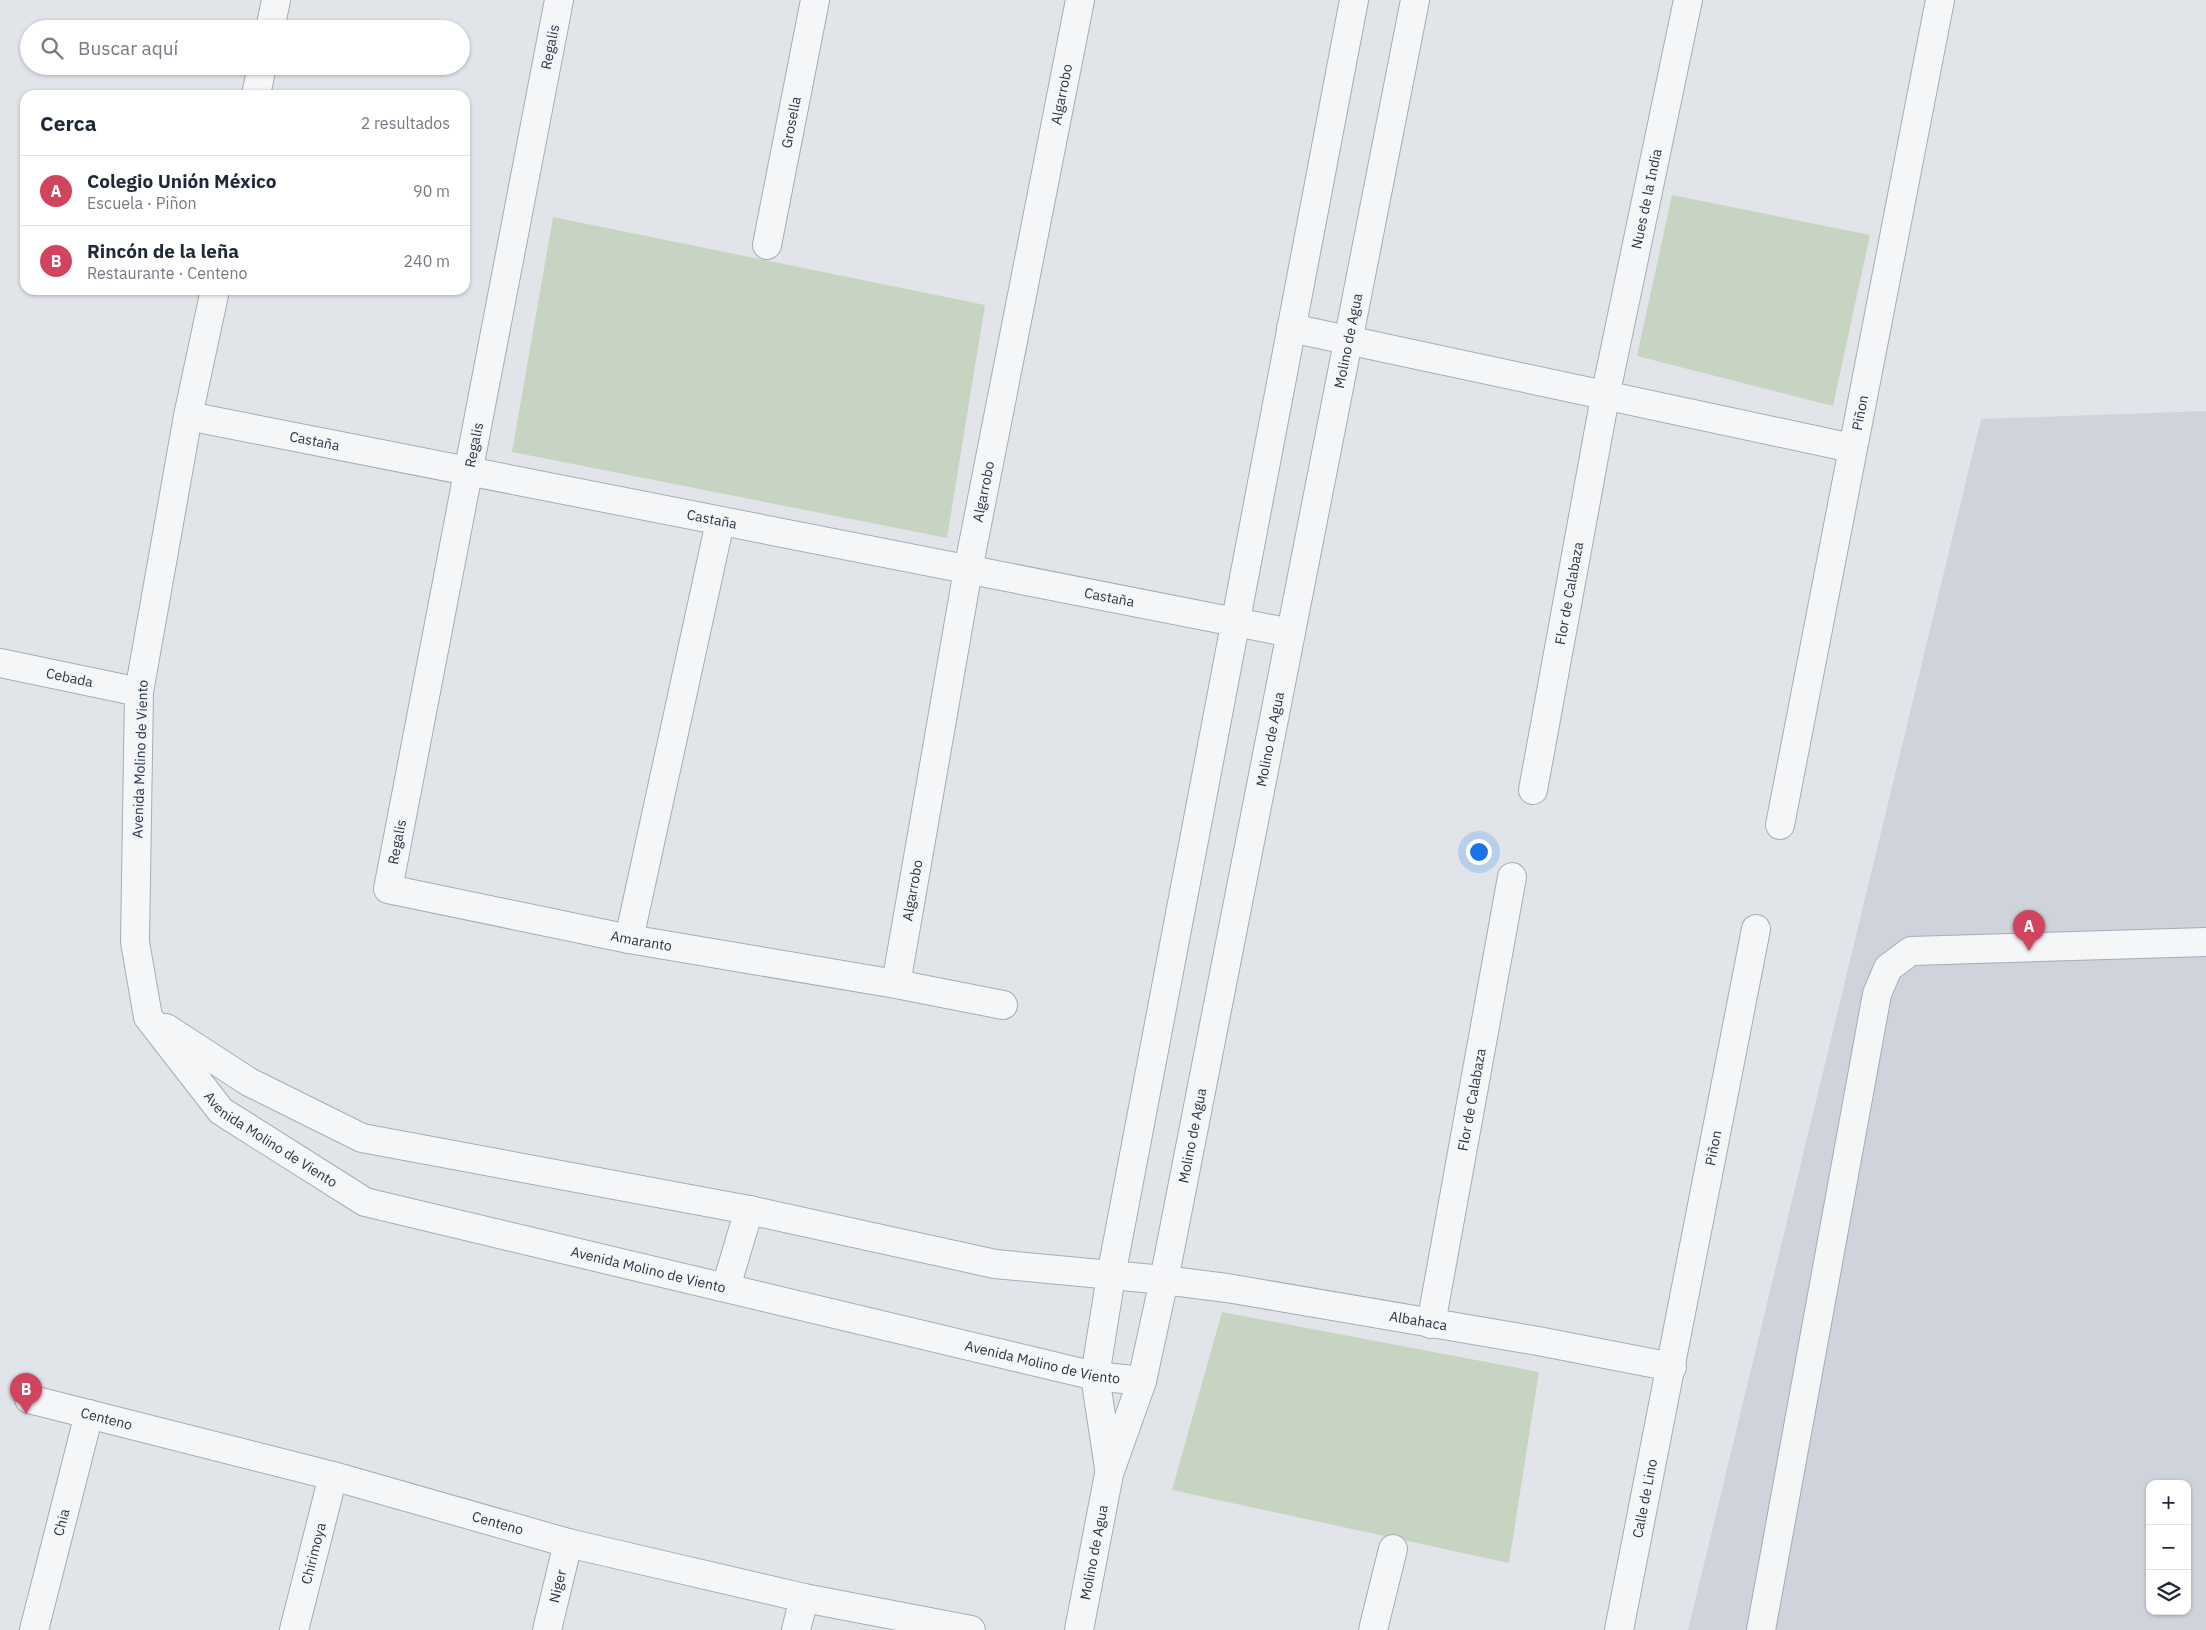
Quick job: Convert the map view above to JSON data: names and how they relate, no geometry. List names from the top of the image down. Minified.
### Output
{"streets":{"street":["Regalis","Algarrobo","Grosella","Nues de la India","Molino de Agua","Piñon","Castaña","Flor de Calabaza","Cebada","Avenida Molino de Viento","Amaranto","Albahaca","Centeno","Calle de Lino","Chia","Chirimoya","Niger"]},"crossings":[["Regalis","Castaña"],["Regalis","Amaranto"],["Algarrobo","Castaña"],["Algarrobo","Amaranto"],["Nues de la India","Flor de Calabaza"],["Molino de Agua","Castaña"],["Molino de Agua","Avenida Molino de Viento"],["Molino de Agua","Albahaca"],["Piñon","Albahaca"],["Piñon","Calle de Lino"],["Castaña","Avenida Molino de Viento"],["Flor de Calabaza","Albahaca"],["Cebada","Avenida Molino de Viento"],["Avenida Molino de Viento","Albahaca"],["Albahaca","Calle de Lino"],["Centeno","Chia"],["Centeno","Chirimoya"],["Centeno","Niger"]],"page":{"search":"Buscar aquí","heading":["Cerca","2 resultados"],"list":[{"mark":"A","name":"Colegio Unión México","note":"Escuela · Piñon","value":"90 m"},{"mark":"B","name":"Rincón de la leña","note":"Restaurante · Centeno","value":"240 m"}],"pins":["A","B"],"map_buttons":["+","−"]}}
